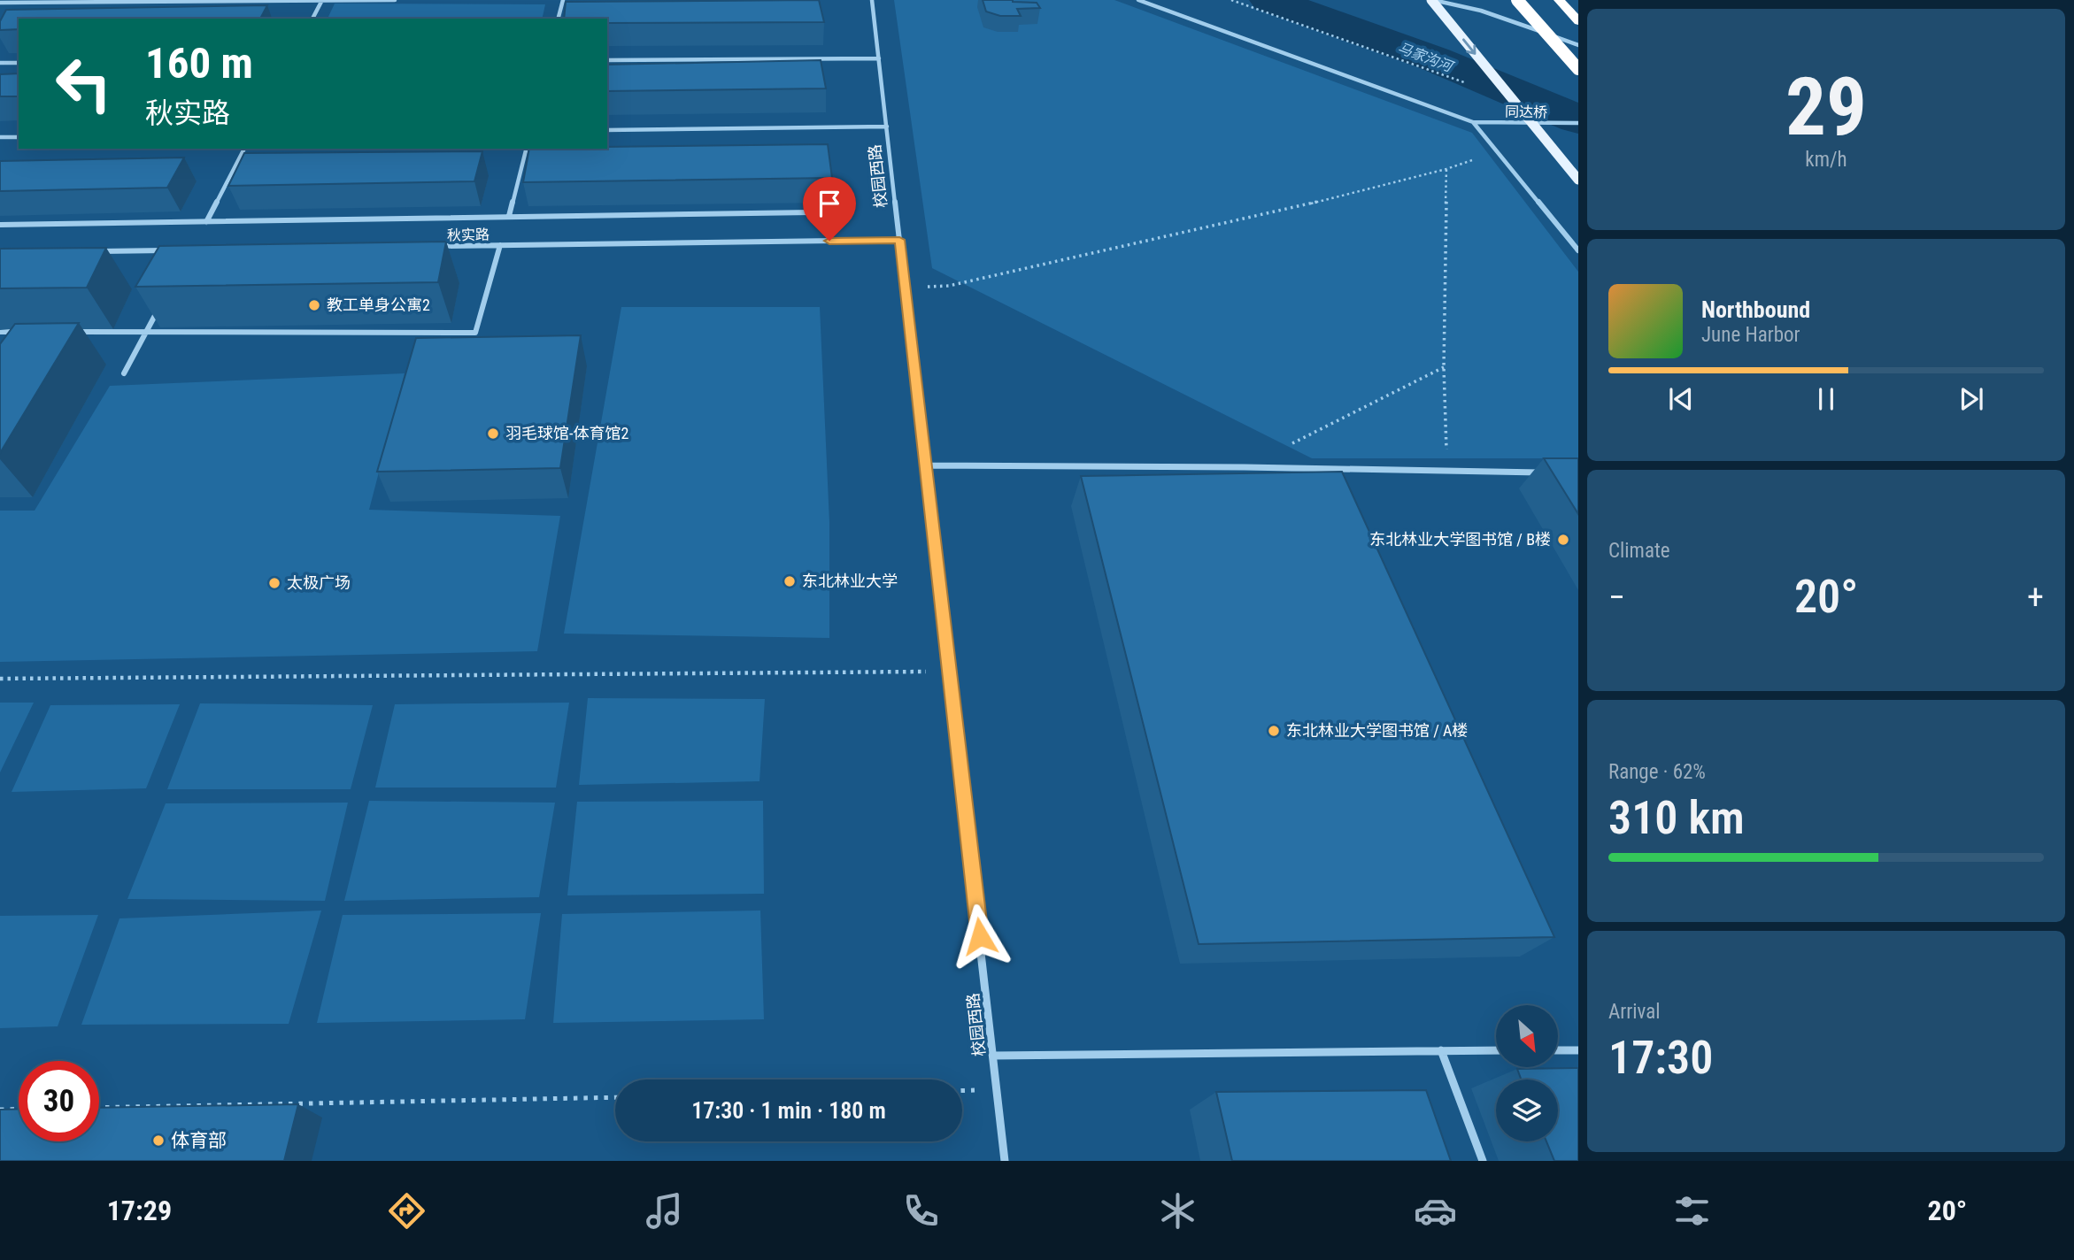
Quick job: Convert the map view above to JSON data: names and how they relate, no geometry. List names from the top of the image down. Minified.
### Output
{"streets":{"street":["同达桥","校园西路","秋实路"]},"crossings":[["校园西路","秋实路"]],"water":["马家沟河"],"places":["教工单身公寓2","羽毛球馆-体育馆2","东北林业大学图书馆 / B楼","东北林业大学","太极广场","东北林业大学图书馆 / A楼","体育部"],"north":"bottom right","page":{"tile":[["29","km/h"],"Climate",["Range · 62%","310 km"],["Arrival","17:30"]],"turn":["160 m","秋实路"],"song":["Northbound","June Harbor"],"heat":["−","20°","+"],"limit":"30","trip":"17:30 · 1 min · 180 m","tabs":["17:29","20°"]}}
